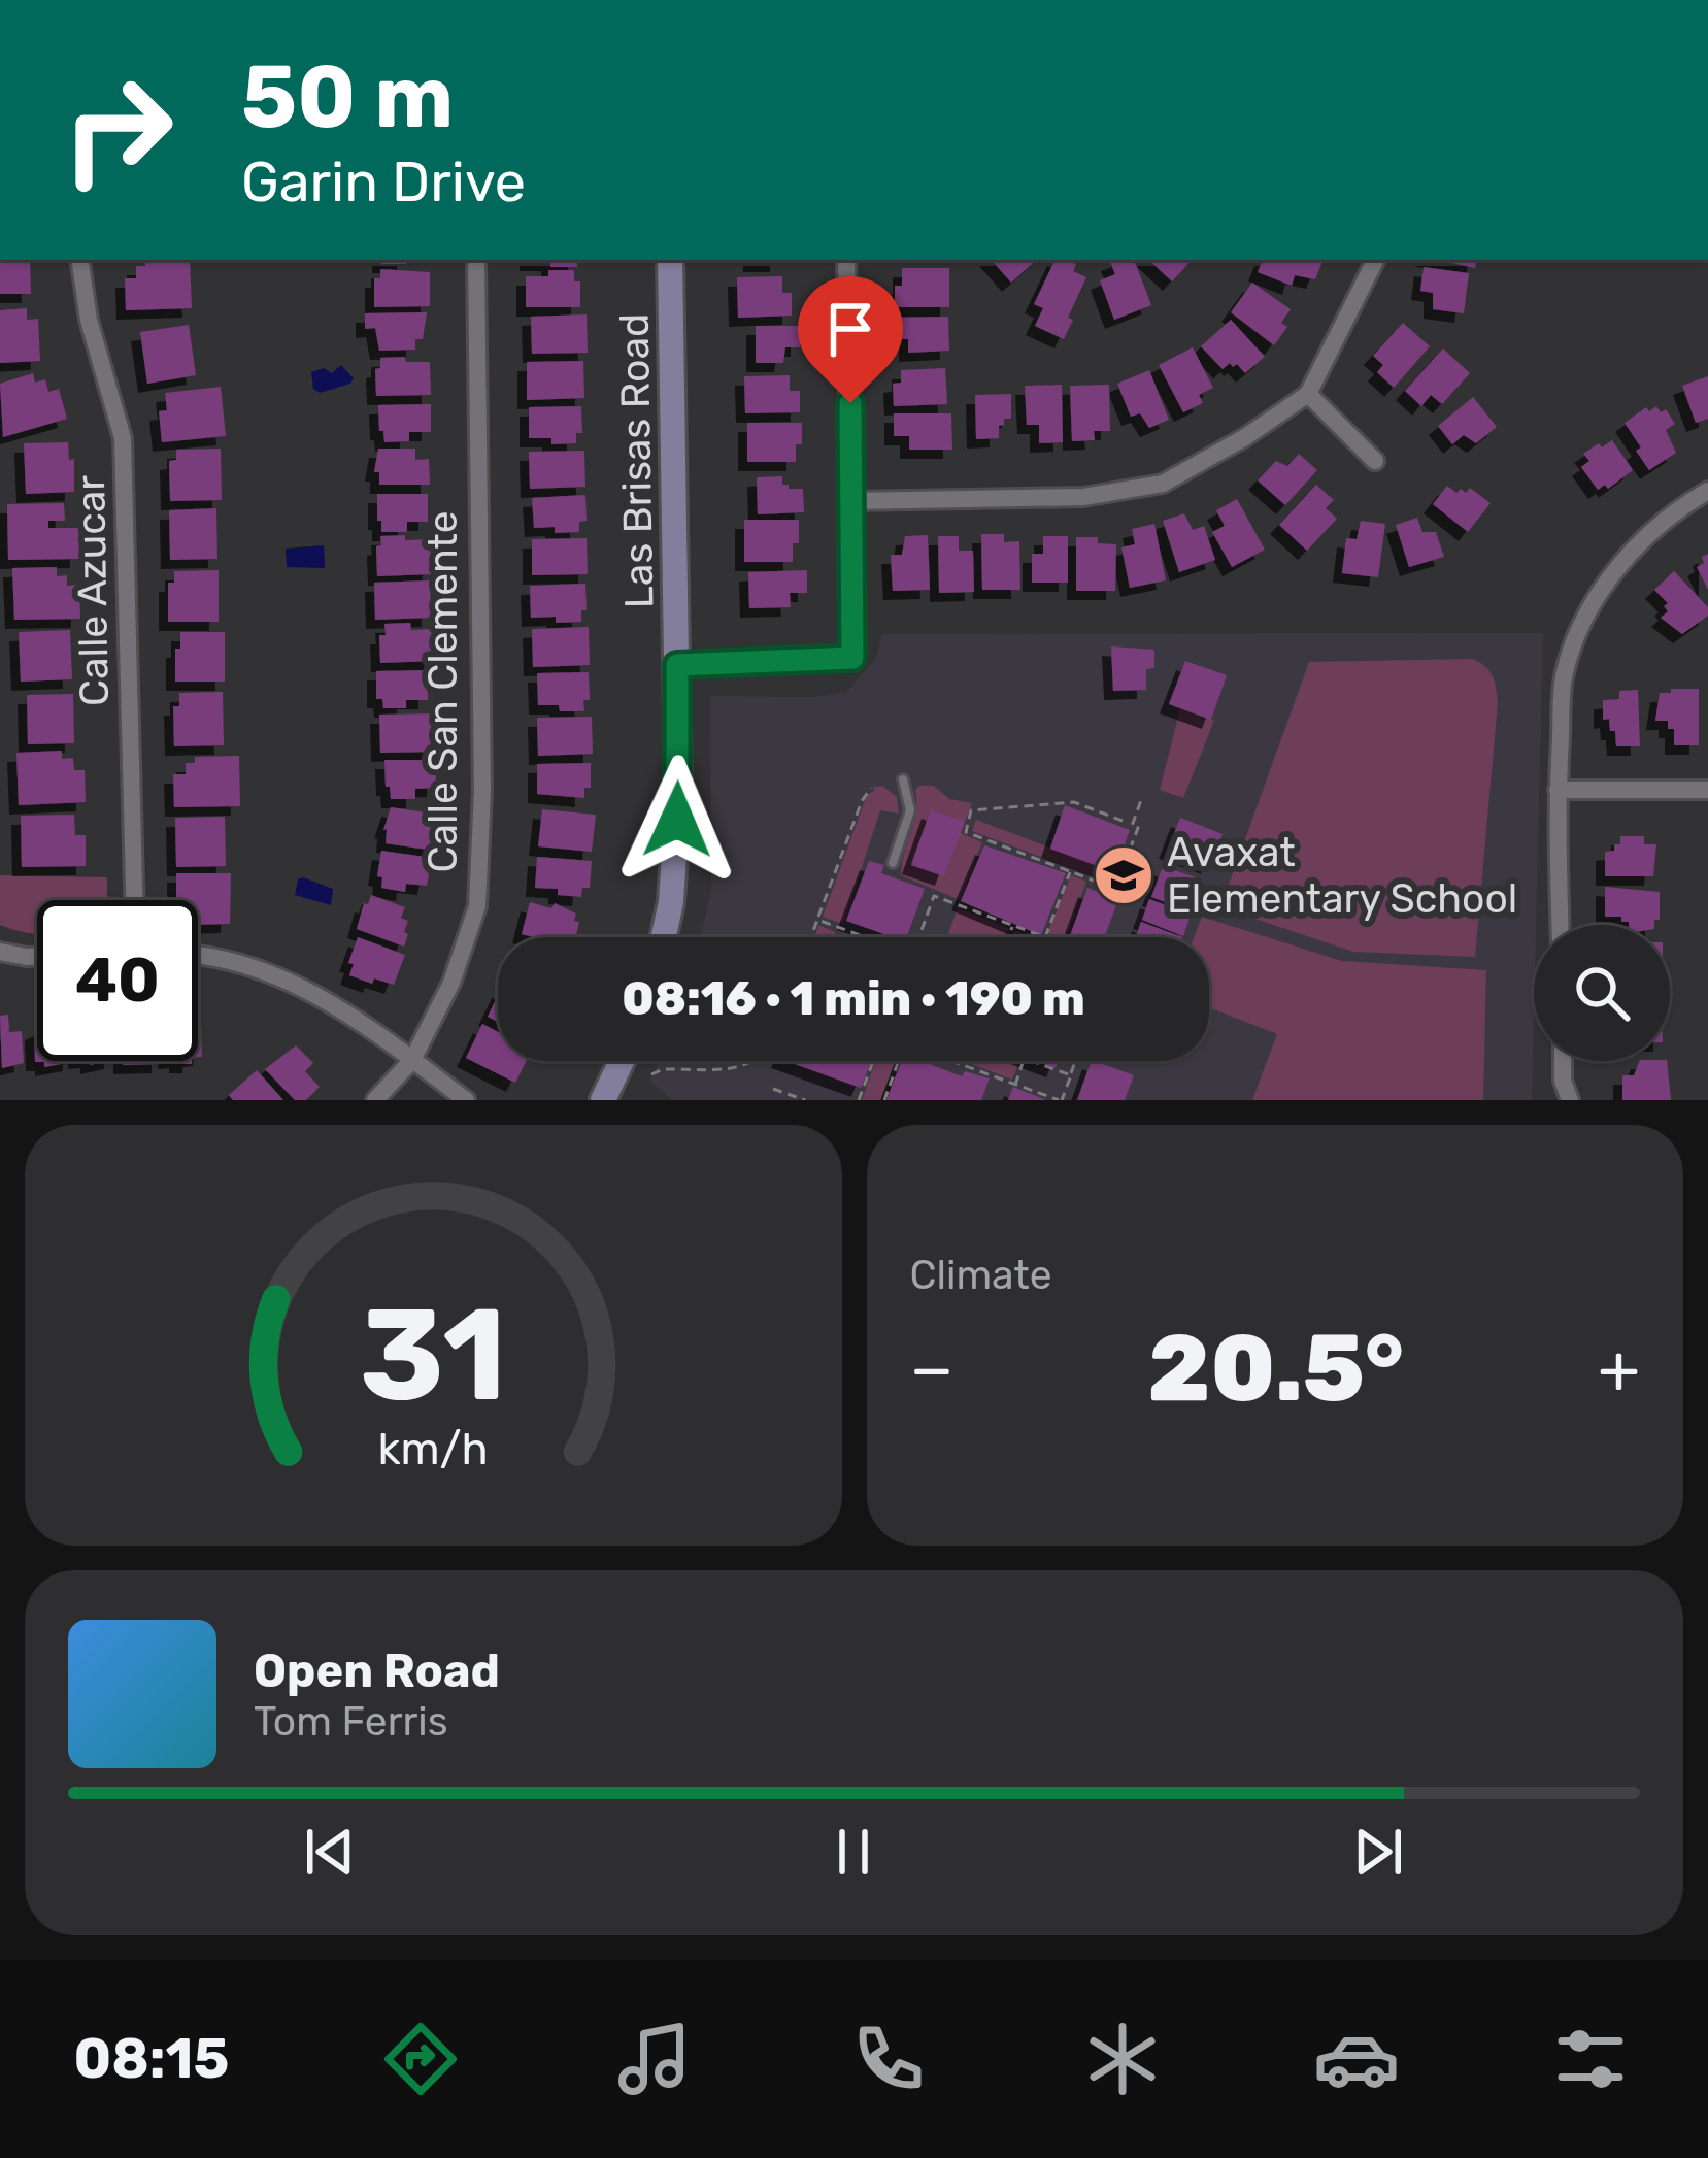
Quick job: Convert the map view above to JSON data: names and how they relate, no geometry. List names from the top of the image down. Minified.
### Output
{"streets":{"street":["Las Brisas Road","Calle Azucar","Calle San Clemente"]},"places":{"school or university":["Avaxat Elementary School"]},"page":{"turn":["50 m","Garin Drive"],"limit":"40","trip":"08:16 · 1 min · 190 m","tile":"Climate","heat":["−","20.5°","+"],"song":["Open Road","Tom Ferris"],"tabs":"08:15","gauge":["31","km/h"]}}
